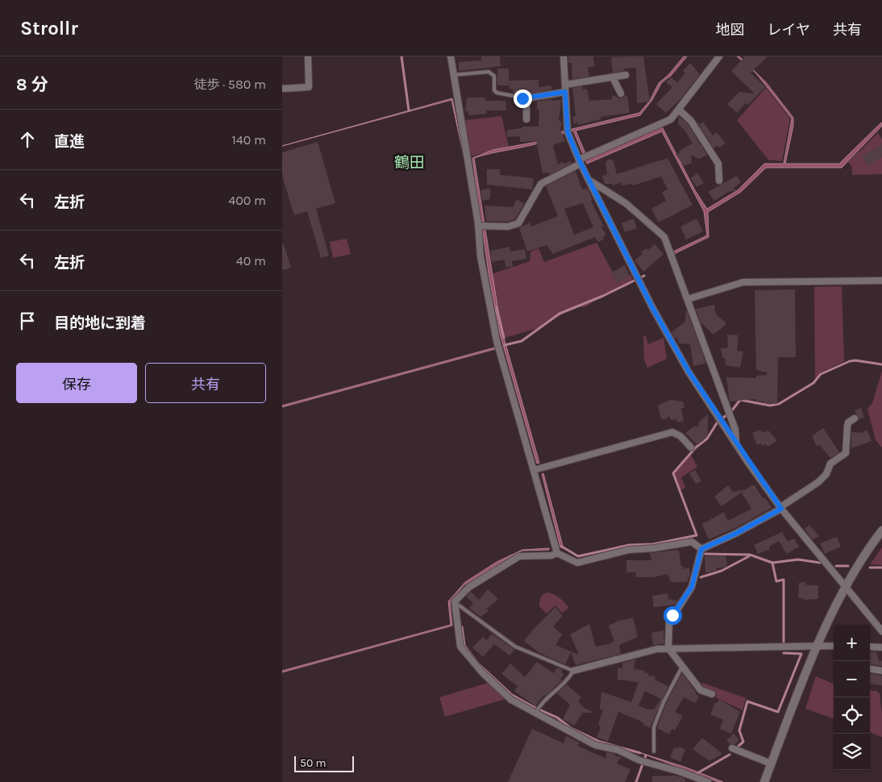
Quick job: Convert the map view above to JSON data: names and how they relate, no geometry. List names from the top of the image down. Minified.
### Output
{"districts":["鶴田"],"scale_bar":"50 m","page":{"header":"Strollr","nav":["地図","レイヤ","共有"],"heading":["8 分","徒歩 · 580 m"],"list":[["直進","140 m"],["左折","400 m"],["左折","40 m"],"目的地に到着"],"buttons":["保存","共有"],"map_buttons":["+","−"],"scale":"50 m"}}
